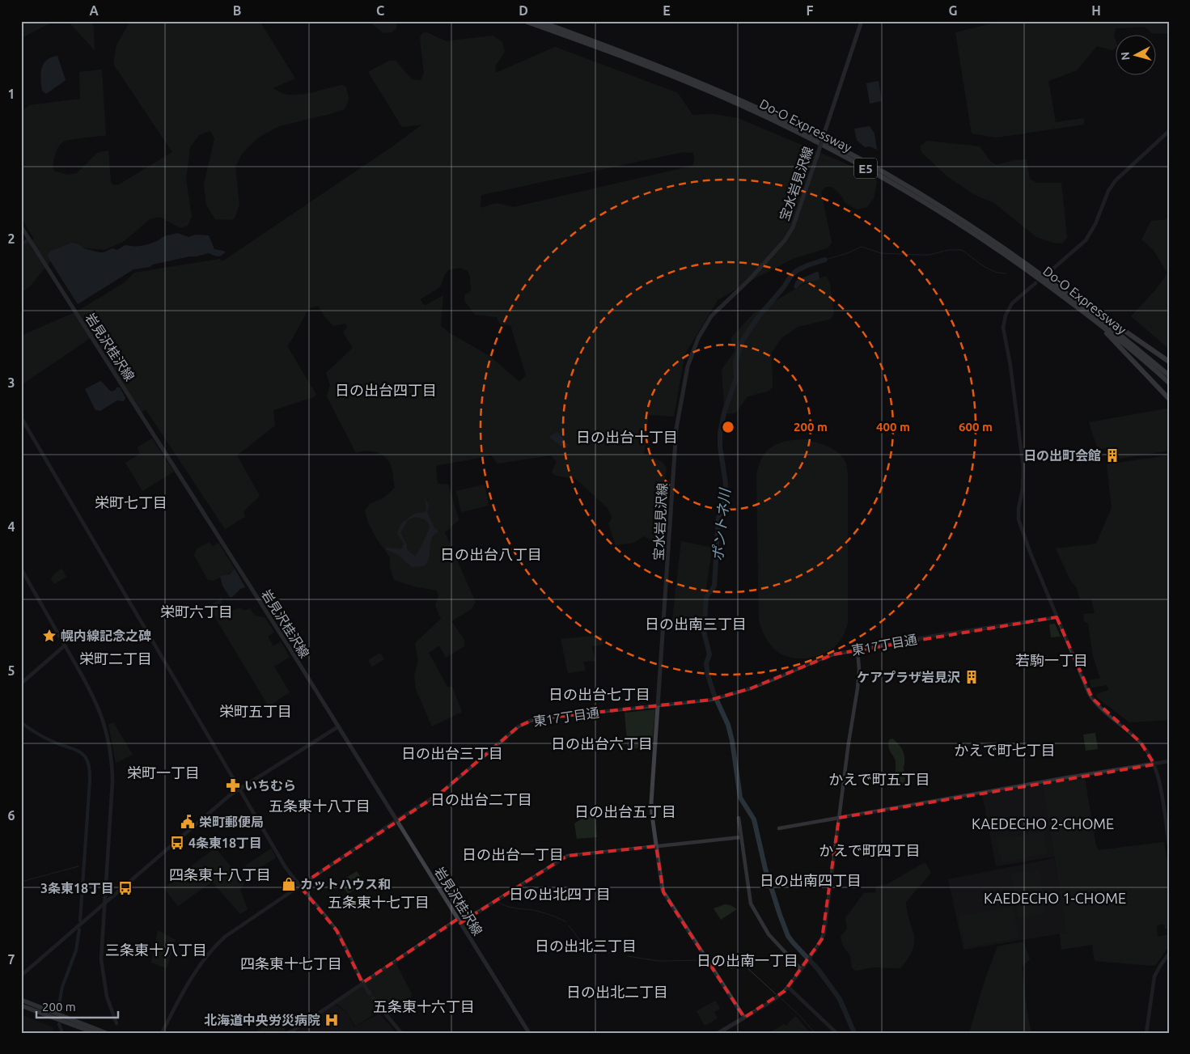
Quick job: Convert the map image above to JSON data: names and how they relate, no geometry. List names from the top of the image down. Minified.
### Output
{"streets":{"highway":["Do-O Expressway","E5"],"main road":["宝水岩見沢線","岩見沢桂沢線"],"street":["東17丁目通"]},"crossings":[["宝水岩見沢線","東17丁目通"],["岩見沢桂沢線","東17丁目通"]],"districts":["日の出台四丁目","日の出台十丁目","栄町七丁目","日の出台八丁目","栄町六丁目","日の出南三丁目","栄町二丁目","若駒一丁目","日の出台七丁目","栄町五丁目","日の出台六丁目","かえで町七丁目","日の出台三丁目","栄町一丁目","かえで町五丁目","日の出台二丁目","五条東十八丁目","日の出台五丁目","KAEDECHO 2-CHOME","かえで町四丁目","日の出台一丁目","四条東十八丁目","日の出南四丁目","日の出北四丁目","KAEDECHO 1-CHOME","五条東十七丁目","日の出北三丁目","三条東十八丁目","日の出南一丁目","四条東十七丁目","日の出北二丁目","五条東十六丁目"],"water":["ポントネ川"],"places":{"building":["日の出町会館","ケアプラザ岩見沢"],"place":["幌内線記念之碑"],"pharmacy":["いちむら"],"public building":["栄町郵便局"],"bus stop":["4条東18丁目","3条東18丁目"],"shop":["カットハウス和"],"hospital":["北海道中央労災病院"]},"scale_bar":"200 m","north":"left","grid":{"columns":["A","B","C","D","E","F","G","H"],"rows":["1","2","3","4","5","6","7"]},"rings":["200 m","400 m","600 m"]}
